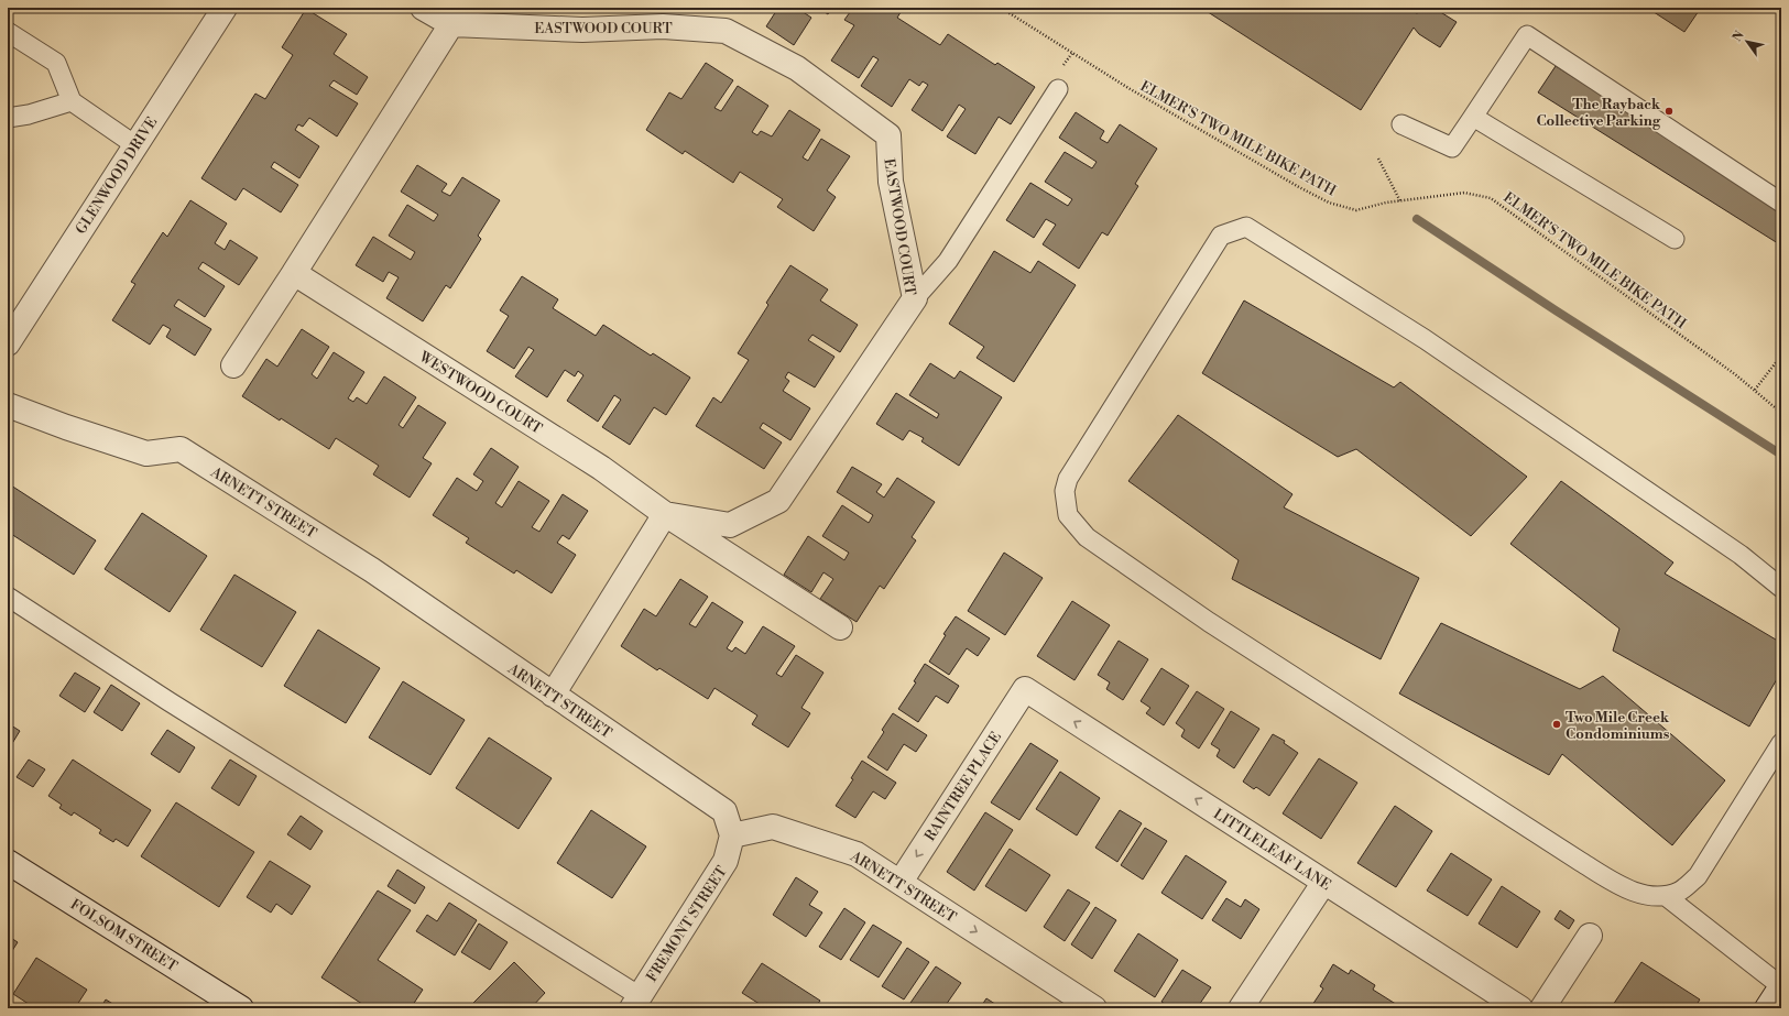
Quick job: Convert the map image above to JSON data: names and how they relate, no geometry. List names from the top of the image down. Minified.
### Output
{"streets":{"street":["EASTWOOD COURT","GLENWOOD DRIVE","WESTWOOD COURT","ARNETT STREET","RAINTREE PLACE","LITTLELEAF LANE","FREMONT STREET","FOLSOM STREET"],"path":["ELMER'S TWO MILE BIKE PATH"]},"crossings":[["EASTWOOD COURT","WESTWOOD COURT"],["ARNETT STREET","RAINTREE PLACE"],["ARNETT STREET","FREMONT STREET"],["RAINTREE PLACE","LITTLELEAF LANE"]],"one_way":["RAINTREE PLACE","LITTLELEAF LANE"],"places":["The Rayback Collective Parking","Two Mile Creek Condominiums"],"north":"top left"}
